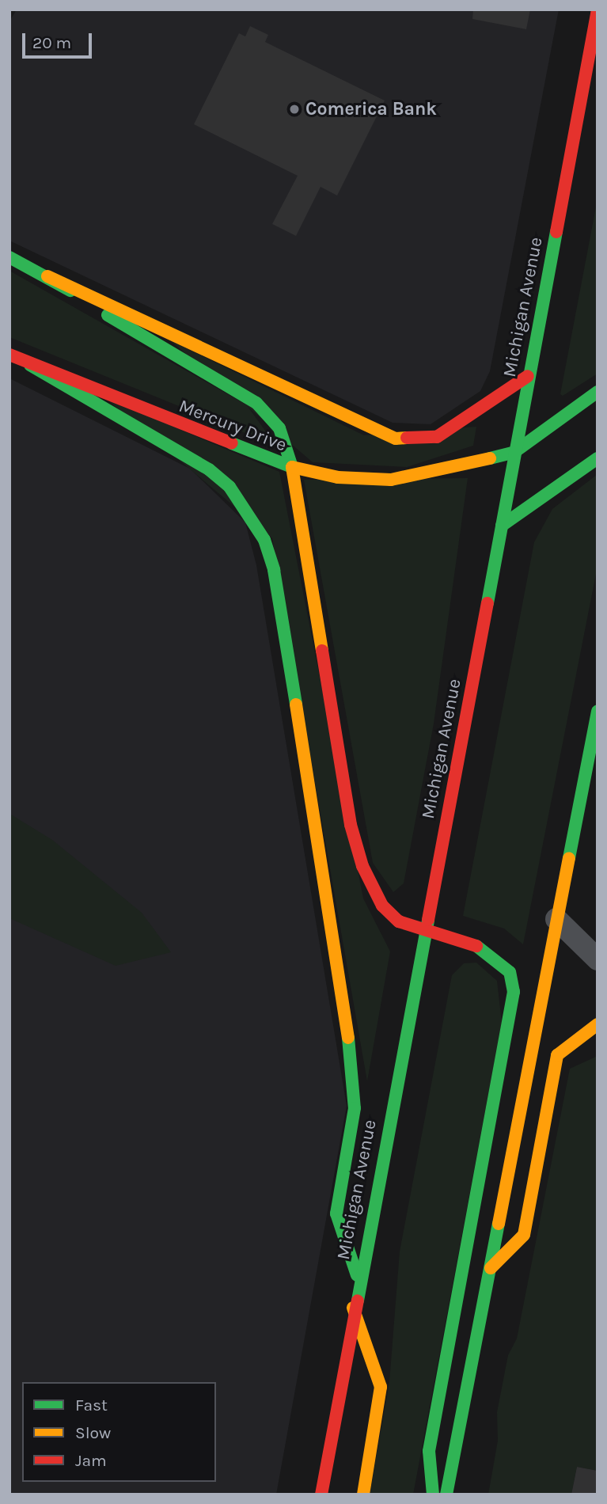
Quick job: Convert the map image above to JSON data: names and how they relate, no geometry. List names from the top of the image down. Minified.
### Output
{"streets":{"main road":["Michigan Avenue","Mercury Drive"]},"places":["Comerica Bank"],"legend":["Fast","Slow","Jam"],"scale_bar":"20 m"}
